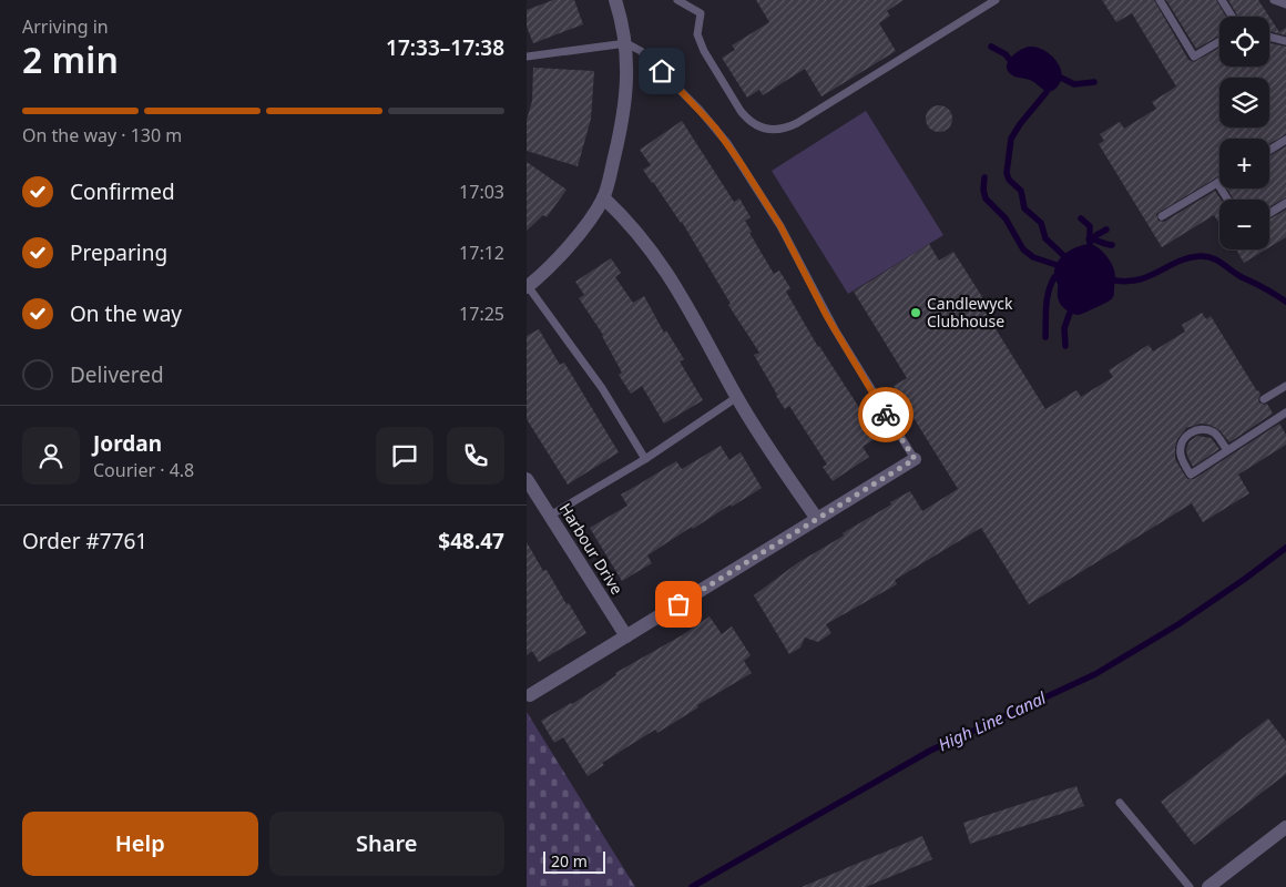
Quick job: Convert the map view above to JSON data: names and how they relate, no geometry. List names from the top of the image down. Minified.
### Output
{"streets":{"street":["Harbour Drive"]},"water":["High Line Canal"],"places":["Candlewyck Clubhouse"],"scale_bar":"20 m","page":{"heading":["2 min","Arriving in","17:33–17:38"],"panel":["Jordan","Courier · 4.8","Order #7761","$48.47"],"map_buttons":["+","−"],"bar":"On the way · 130 m","list":[["Confirmed","17:03"],["Preparing","17:12"],["On the way","17:25"],"Delivered"],"buttons":["Help","Share"],"scale":"20 m"}}
